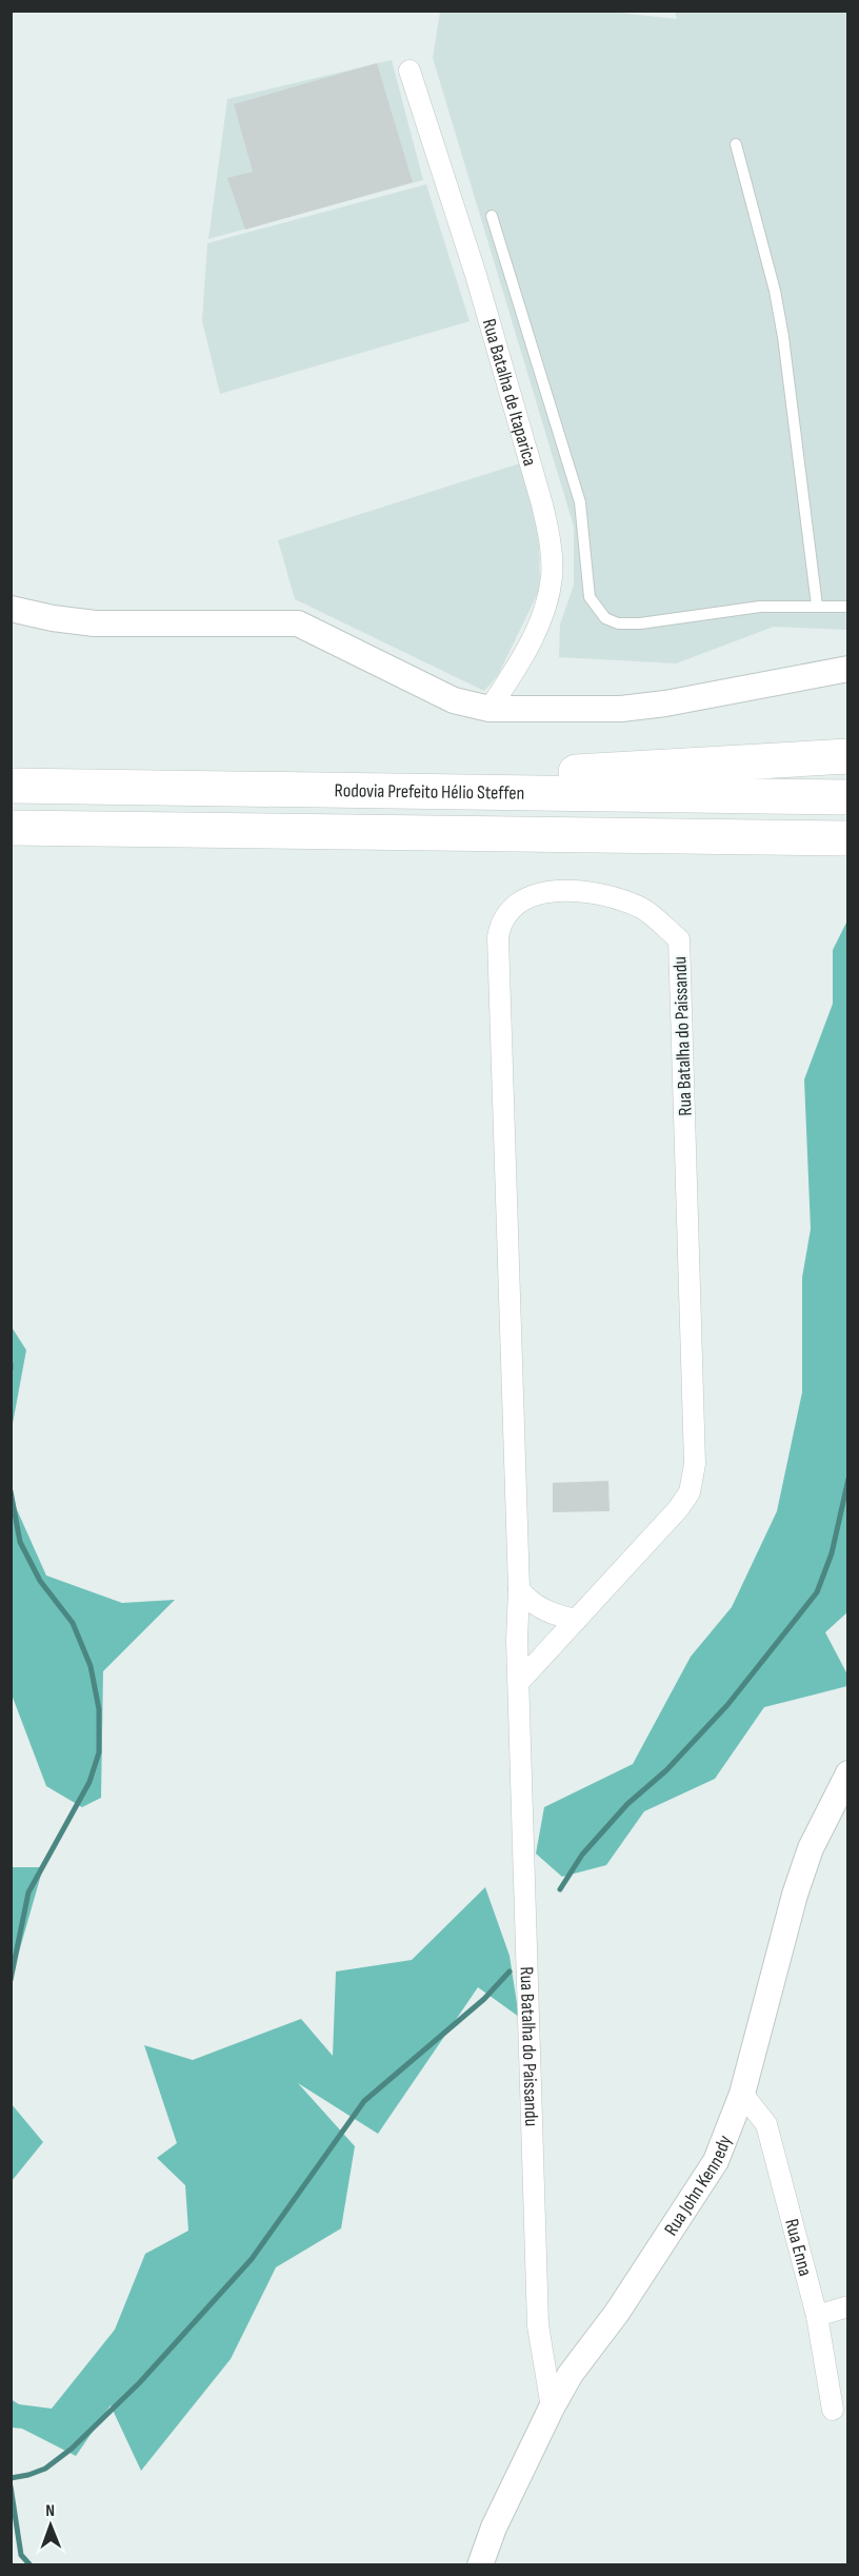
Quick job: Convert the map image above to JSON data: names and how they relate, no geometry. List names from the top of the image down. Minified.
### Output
{"streets":{"highway":["Rodovia Prefeito Hélio Steffen"],"street":["Rua Batalha de Itaparica","Rua Batalha do Paissandu","Rua John Kennedy","Rua Enna"]},"crossings":[["Rua Batalha do Paissandu","Rua John Kennedy"],["Rua John Kennedy","Rua Enna"]],"north":"top"}
